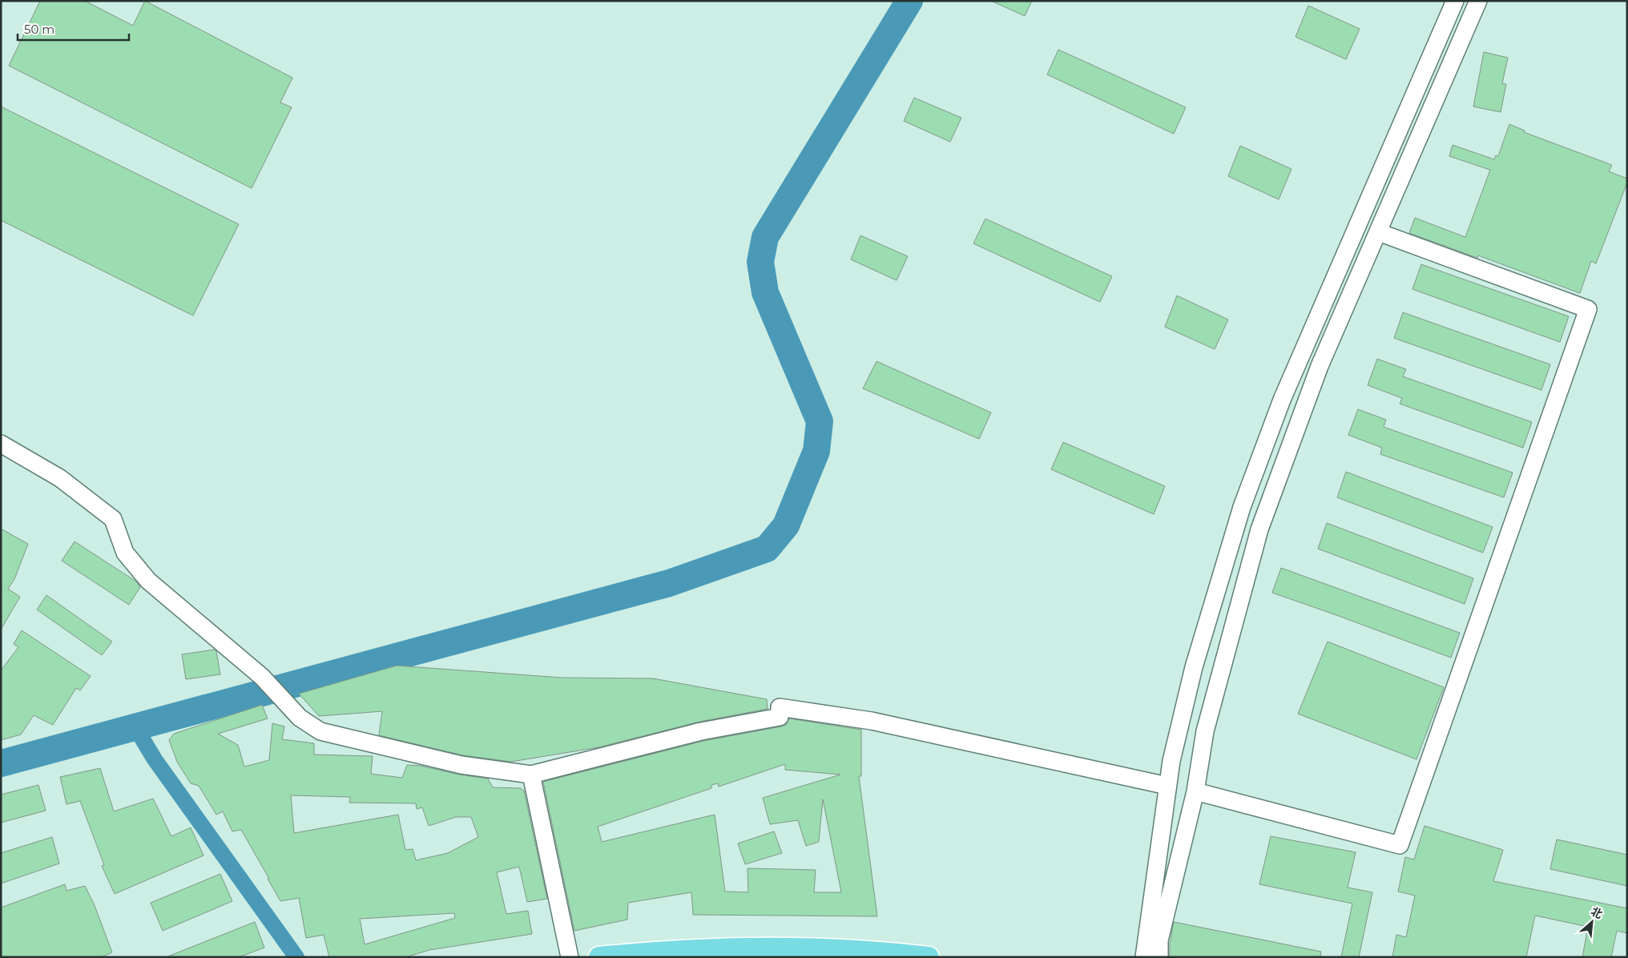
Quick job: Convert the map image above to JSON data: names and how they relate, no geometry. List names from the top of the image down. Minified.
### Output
{"scale_bar":"50 m","north":"top right"}
